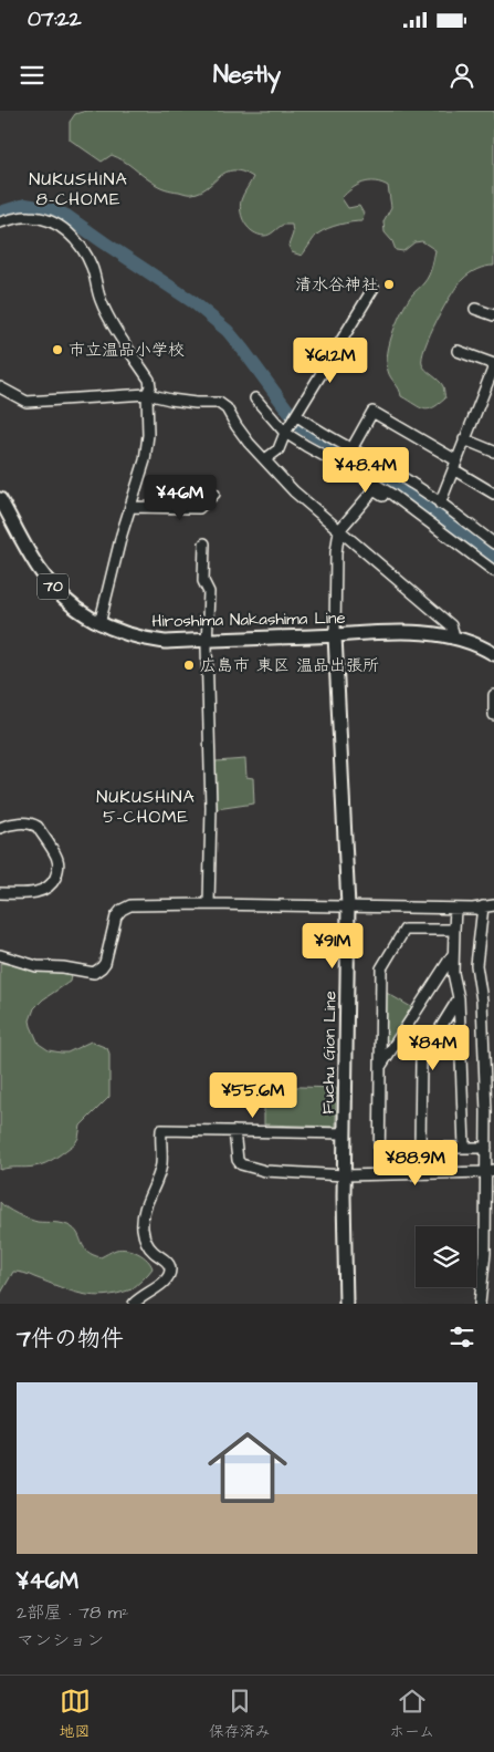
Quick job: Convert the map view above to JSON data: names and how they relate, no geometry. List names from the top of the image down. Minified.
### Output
{"streets":{"main road":["70","Hiroshima Nakashima Line","Fuchu Gion Line"]},"crossings":[["Hiroshima Nakashima Line","Fuchu Gion Line"]],"districts":["NUKUSHINA 8-CHOME","NUKUSHINA 5-CHOME"],"places":["清水谷神社","市立温品小学校","広島市 東区 温品出張所"],"page":{"status":"07:22","header":"Nestly","price":["¥61.2M","¥48.4M","¥46M","¥91M","¥84M","¥55.6M","¥88.9M"],"heading":"7件の物件","list":[{"name":"¥46M","note":"2部屋 · 78 m² · マンション"}],"tabs":["地図","保存済み","ホーム"]}}
